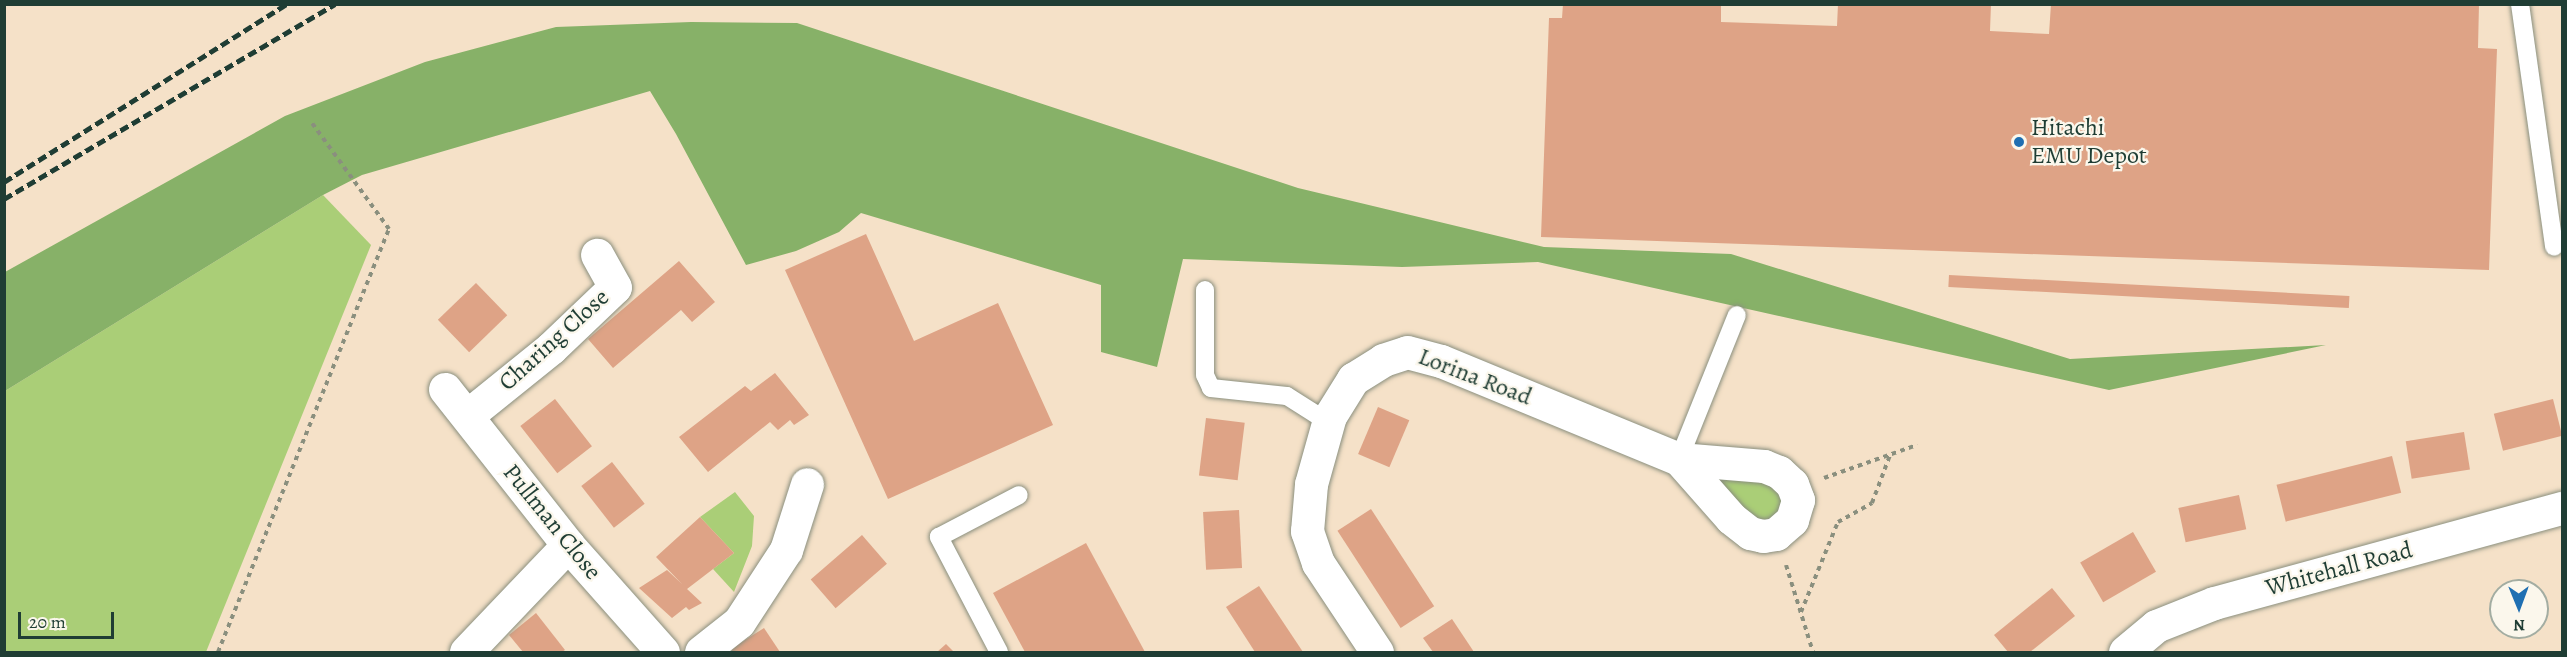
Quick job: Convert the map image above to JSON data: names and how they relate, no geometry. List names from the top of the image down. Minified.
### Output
{"streets":{"street":["Charing Close","Lorina Road","Pullman Close","Whitehall Road"]},"crossings":[["Charing Close","Pullman Close"]],"places":["Hitachi EMU Depot"],"scale_bar":"20 m","north":"bottom"}
